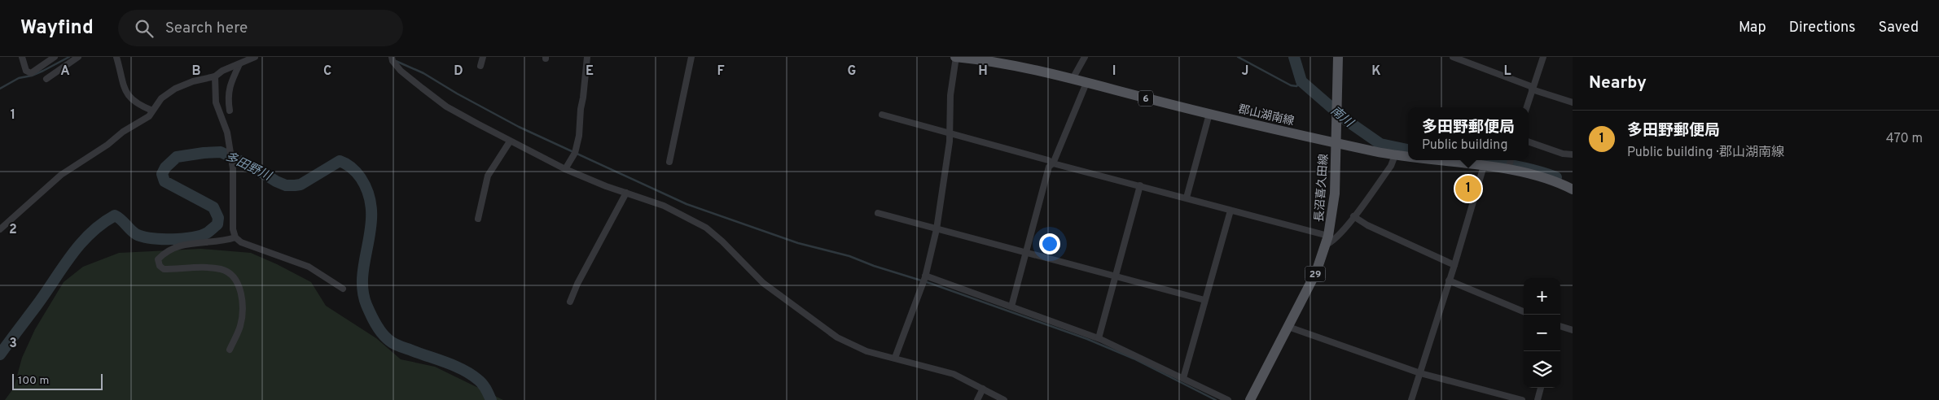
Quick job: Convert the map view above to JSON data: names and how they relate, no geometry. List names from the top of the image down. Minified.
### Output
{"streets":{"main road":["6","郡山湖南線","長沼喜久田線","29"]},"crossings":[["郡山湖南線","長沼喜久田線"]],"water":["南川","多田野川"],"scale_bar":"100 m","page":{"header":"Wayfind","search":"Search here","nav":["Map","Directions","Saved"],"heading":"Nearby","popup":["多田野郵便局","Public building"],"list":[{"mark":"1","name":"多田野郵便局","note":"Public building · 郡山湖南線","value":"470 m"}],"pins":"1","map_buttons":["+","−"],"scale":"100 m"},"grid":{"columns":["A","B","C","D","E","F","G","H","I","J","K","L"],"rows":["1","2","3"]}}
